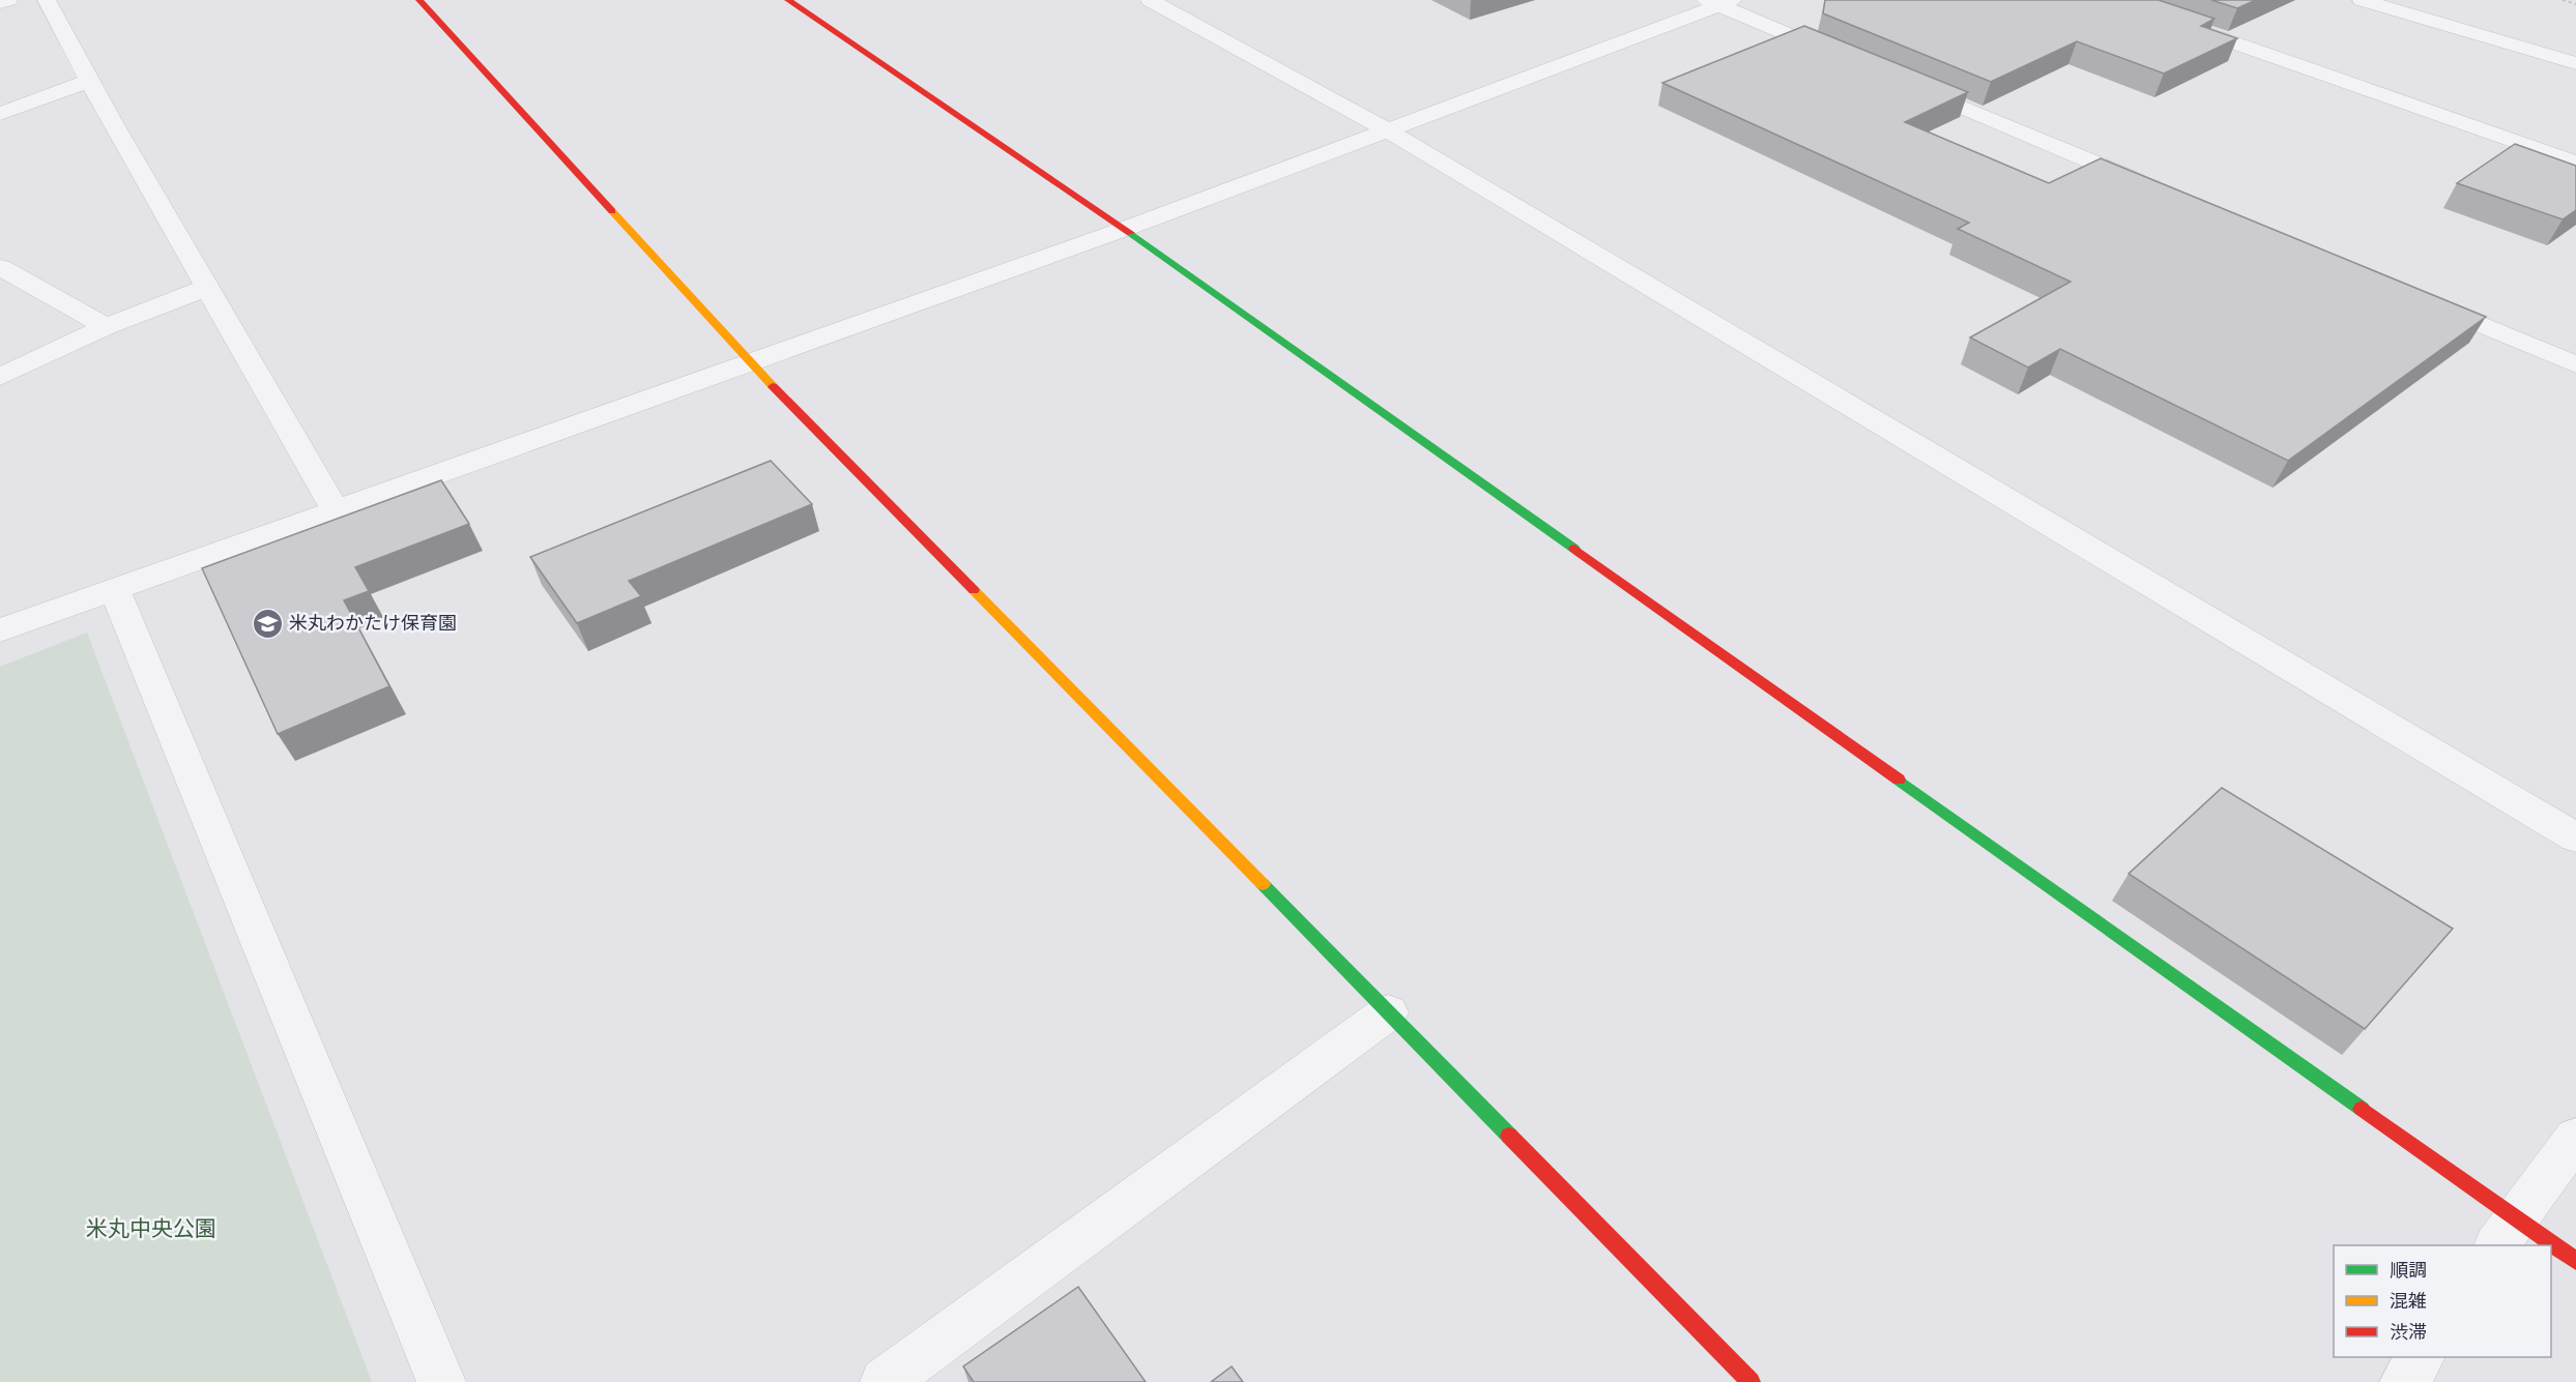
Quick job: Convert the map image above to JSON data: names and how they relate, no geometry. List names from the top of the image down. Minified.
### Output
{"parks":["米丸中央公園"],"places":{"school or university":["米丸わかたけ保育園"]},"legend":["順調","混雑","渋滞"]}
